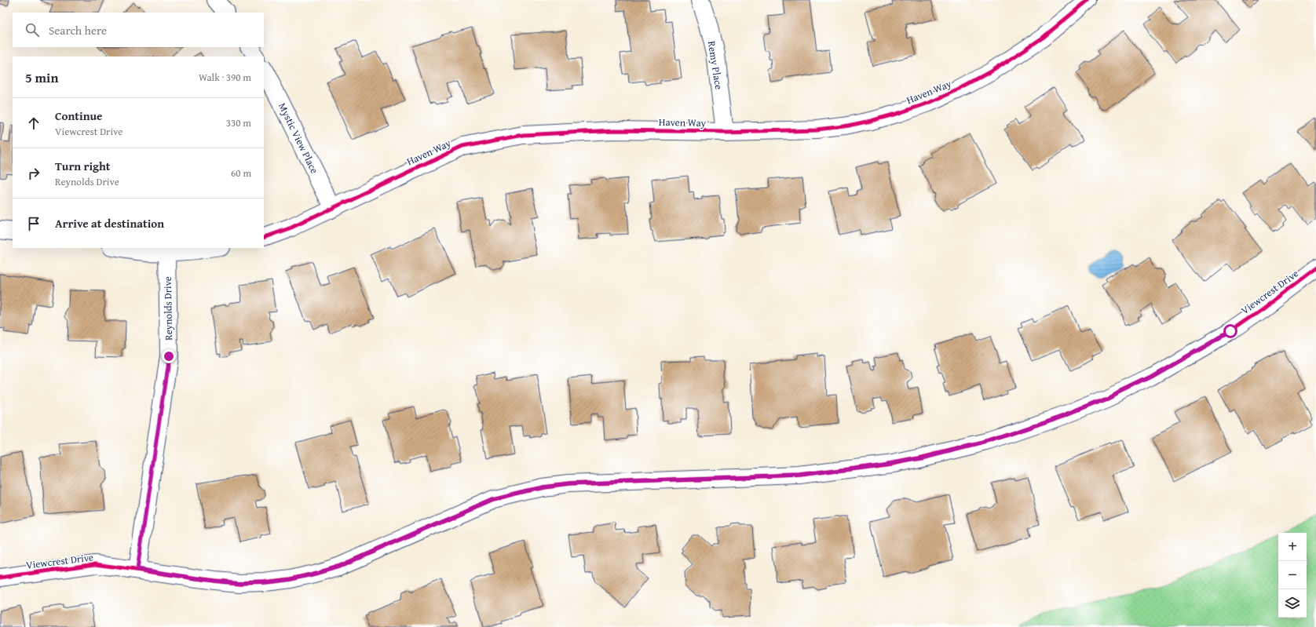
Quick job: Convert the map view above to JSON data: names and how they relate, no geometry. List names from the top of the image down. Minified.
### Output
{"streets":{"street":["Remy Place","Haven Way","Mystic View Place","Viewcrest Drive","Reynolds Drive"]},"crossings":[["Remy Place","Haven Way"],["Haven Way","Mystic View Place"],["Viewcrest Drive","Reynolds Drive"]],"page":{"search":"Search here","heading":["5 min","Walk · 390 m"],"list":[["Continue","Viewcrest Drive","330 m"],["Turn right","Reynolds Drive","60 m"],"Arrive at destination"],"map_buttons":["+","−"]}}
